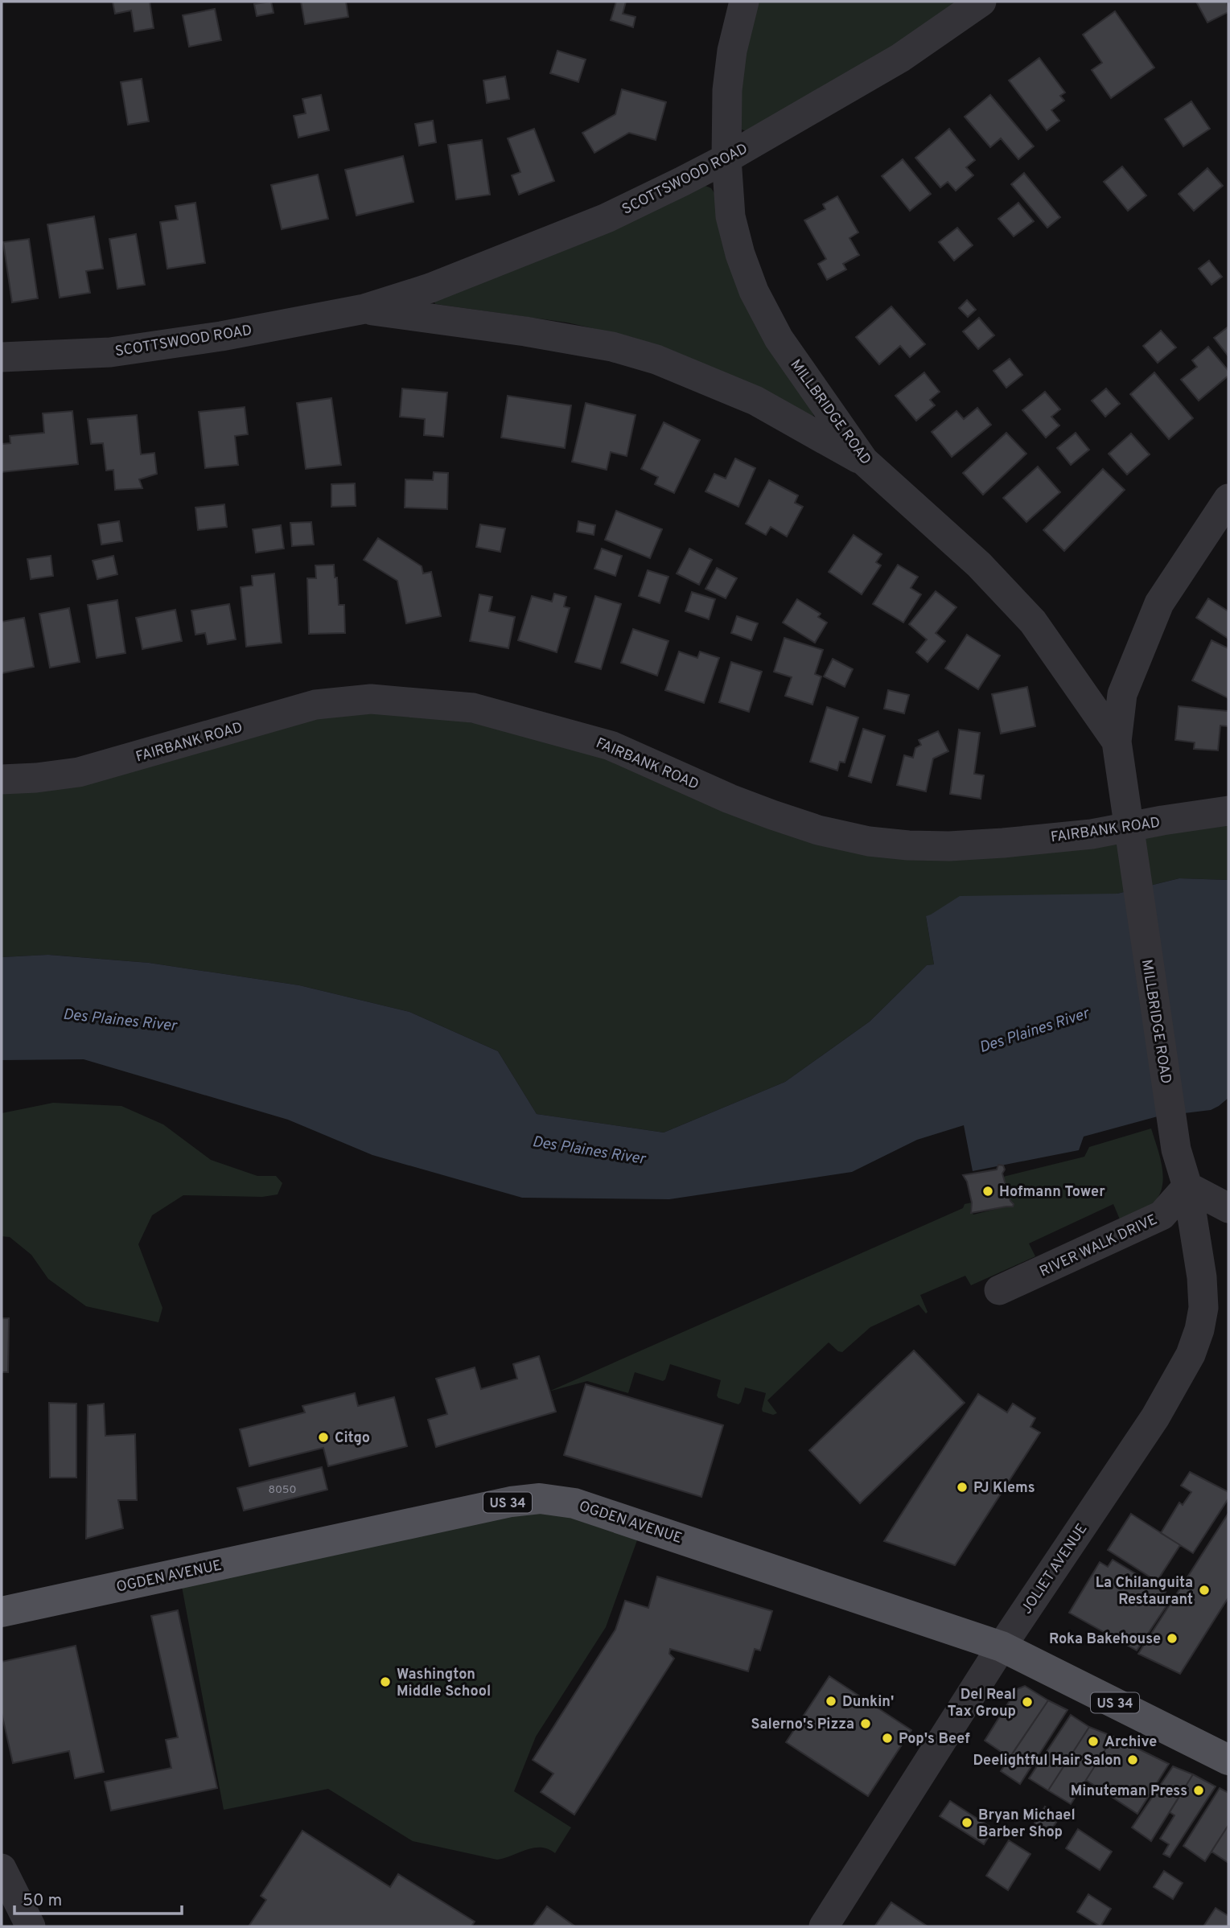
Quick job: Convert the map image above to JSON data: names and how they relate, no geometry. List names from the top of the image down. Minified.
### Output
{"streets":{"main road":["US 34","OGDEN AVENUE"],"street":["SCOTTSWOOD ROAD","MILLBRIDGE ROAD","FAIRBANK ROAD","RIVER WALK DRIVE","JOLIET AVENUE"]},"crossings":[["SCOTTSWOOD ROAD","MILLBRIDGE ROAD"],["MILLBRIDGE ROAD","FAIRBANK ROAD"],["MILLBRIDGE ROAD","RIVER WALK DRIVE"],["MILLBRIDGE ROAD","JOLIET AVENUE"],["RIVER WALK DRIVE","JOLIET AVENUE"],["OGDEN AVENUE","JOLIET AVENUE"]],"water":["Des Plaines River"],"places":["Hofmann Tower","Citgo","PJ Klems","La Chilanguita Restaurant","Roka Bakehouse","Washington Middle School","Dunkin'","Del Real Tax Group","Salerno's Pizza","Pop's Beef","Archive","Deelightful Hair Salon","Minuteman Press","Bryan Michael Barber Shop"],"house_numbers":["8050"],"scale_bar":"50 m"}
